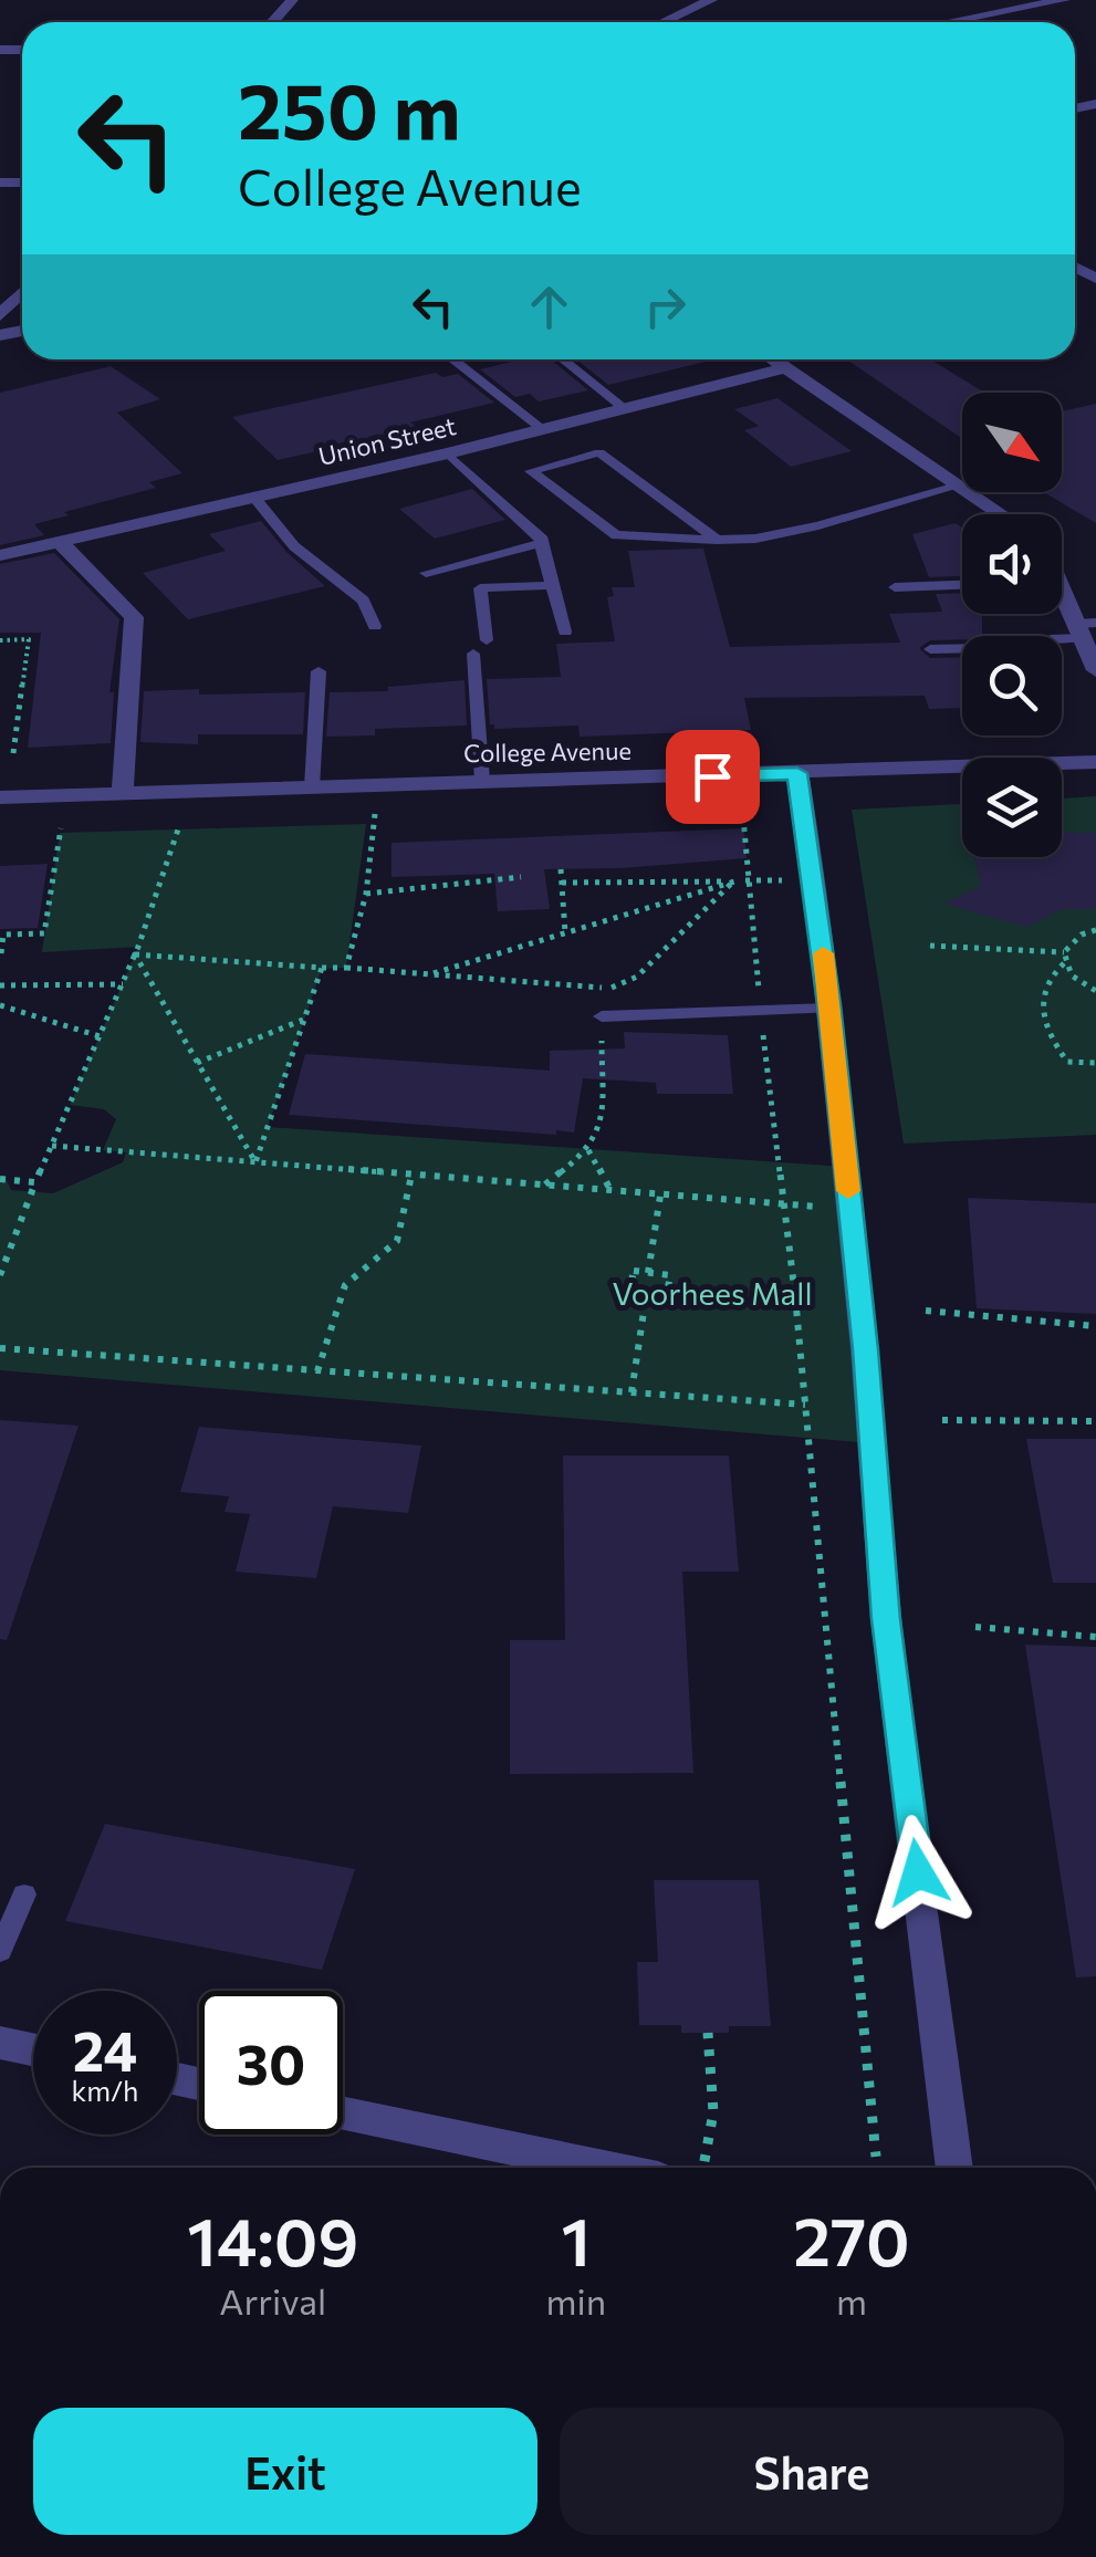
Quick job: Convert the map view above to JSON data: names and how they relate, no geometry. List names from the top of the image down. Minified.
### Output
{"streets":{"street":["Union Street","College Avenue"]},"parks":["Voorhees Mall"],"north":"bottom right","page":{"turn":["250 m","College Avenue"],"speed":"24 km/h","limit":"30","eta":["14:09","Arrival","1","min","270","m"],"buttons":["Exit","Share"]}}
